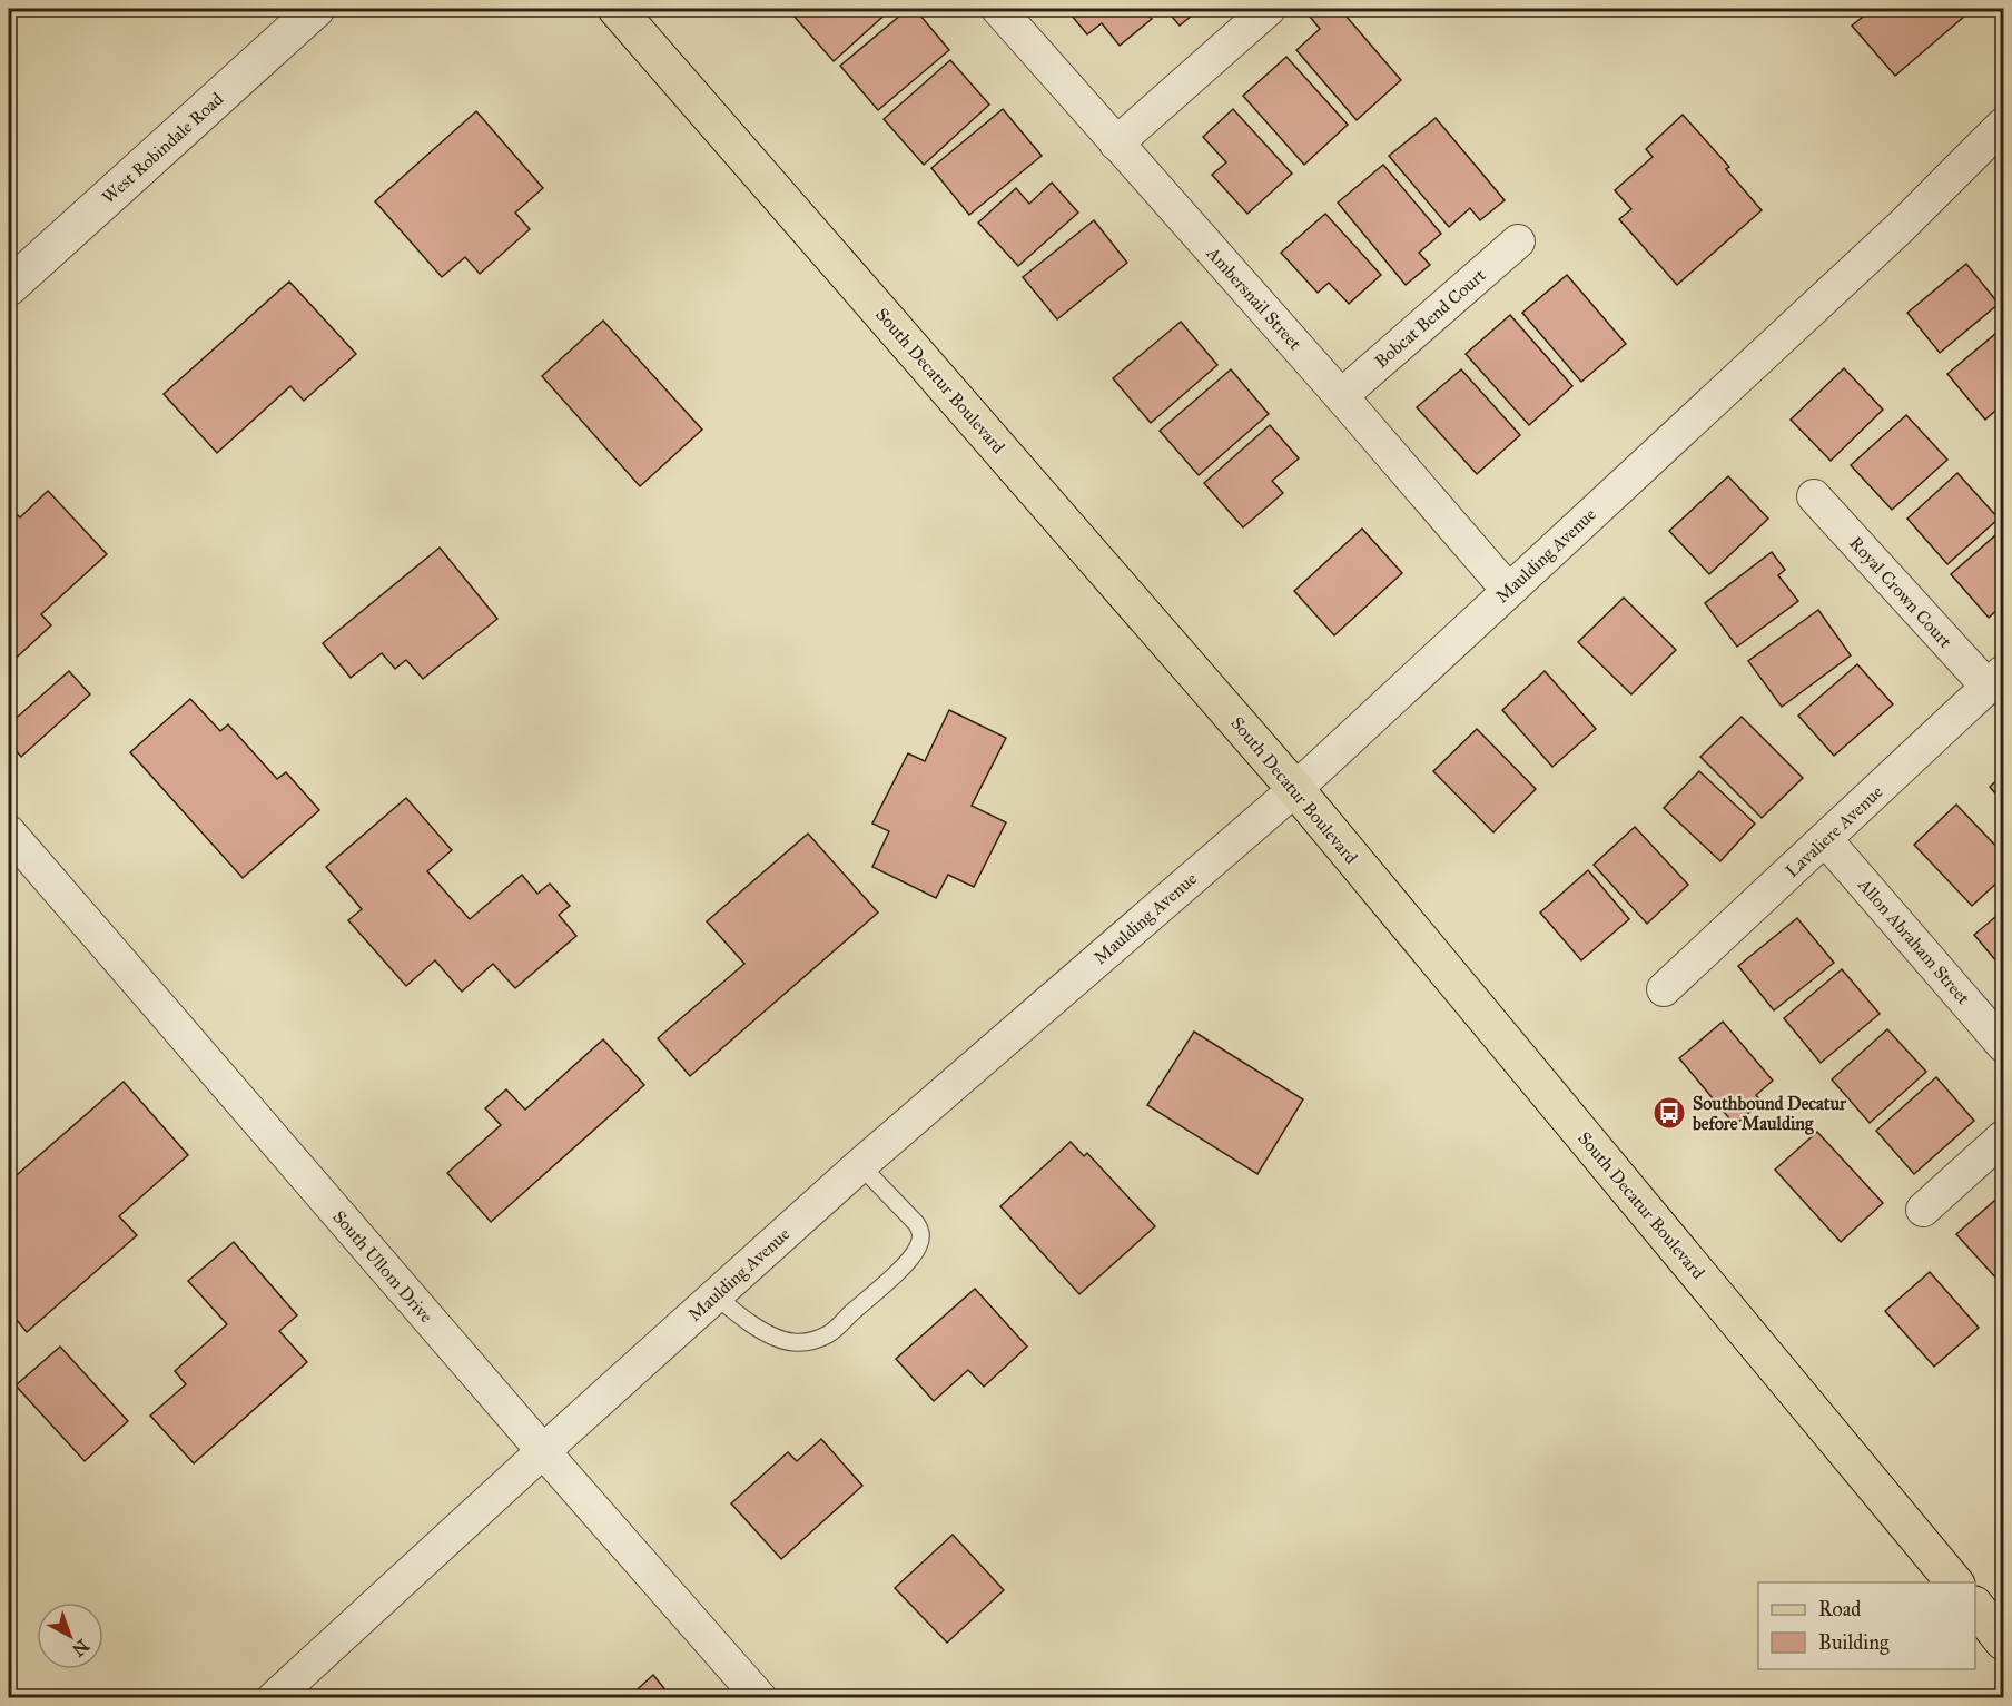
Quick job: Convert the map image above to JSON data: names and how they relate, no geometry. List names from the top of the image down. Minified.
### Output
{"streets":{"main road":["South Decatur Boulevard"],"street":["West Robindale Road","Ambersnail Street","Bobcat Bend Court","Maulding Avenue","Royal Crown Court","Lavaliere Avenue","Allon Abraham Street","South Ullom Drive"]},"crossings":[["Ambersnail Street","Bobcat Bend Court"],["Ambersnail Street","Maulding Avenue"],["South Decatur Boulevard","Maulding Avenue"],["Maulding Avenue","South Ullom Drive"],["Royal Crown Court","Lavaliere Avenue"],["Lavaliere Avenue","Allon Abraham Street"]],"places":{"bus stop":["Southbound Decatur before Maulding"]},"legend":["Road","Building"],"north":"bottom right"}
